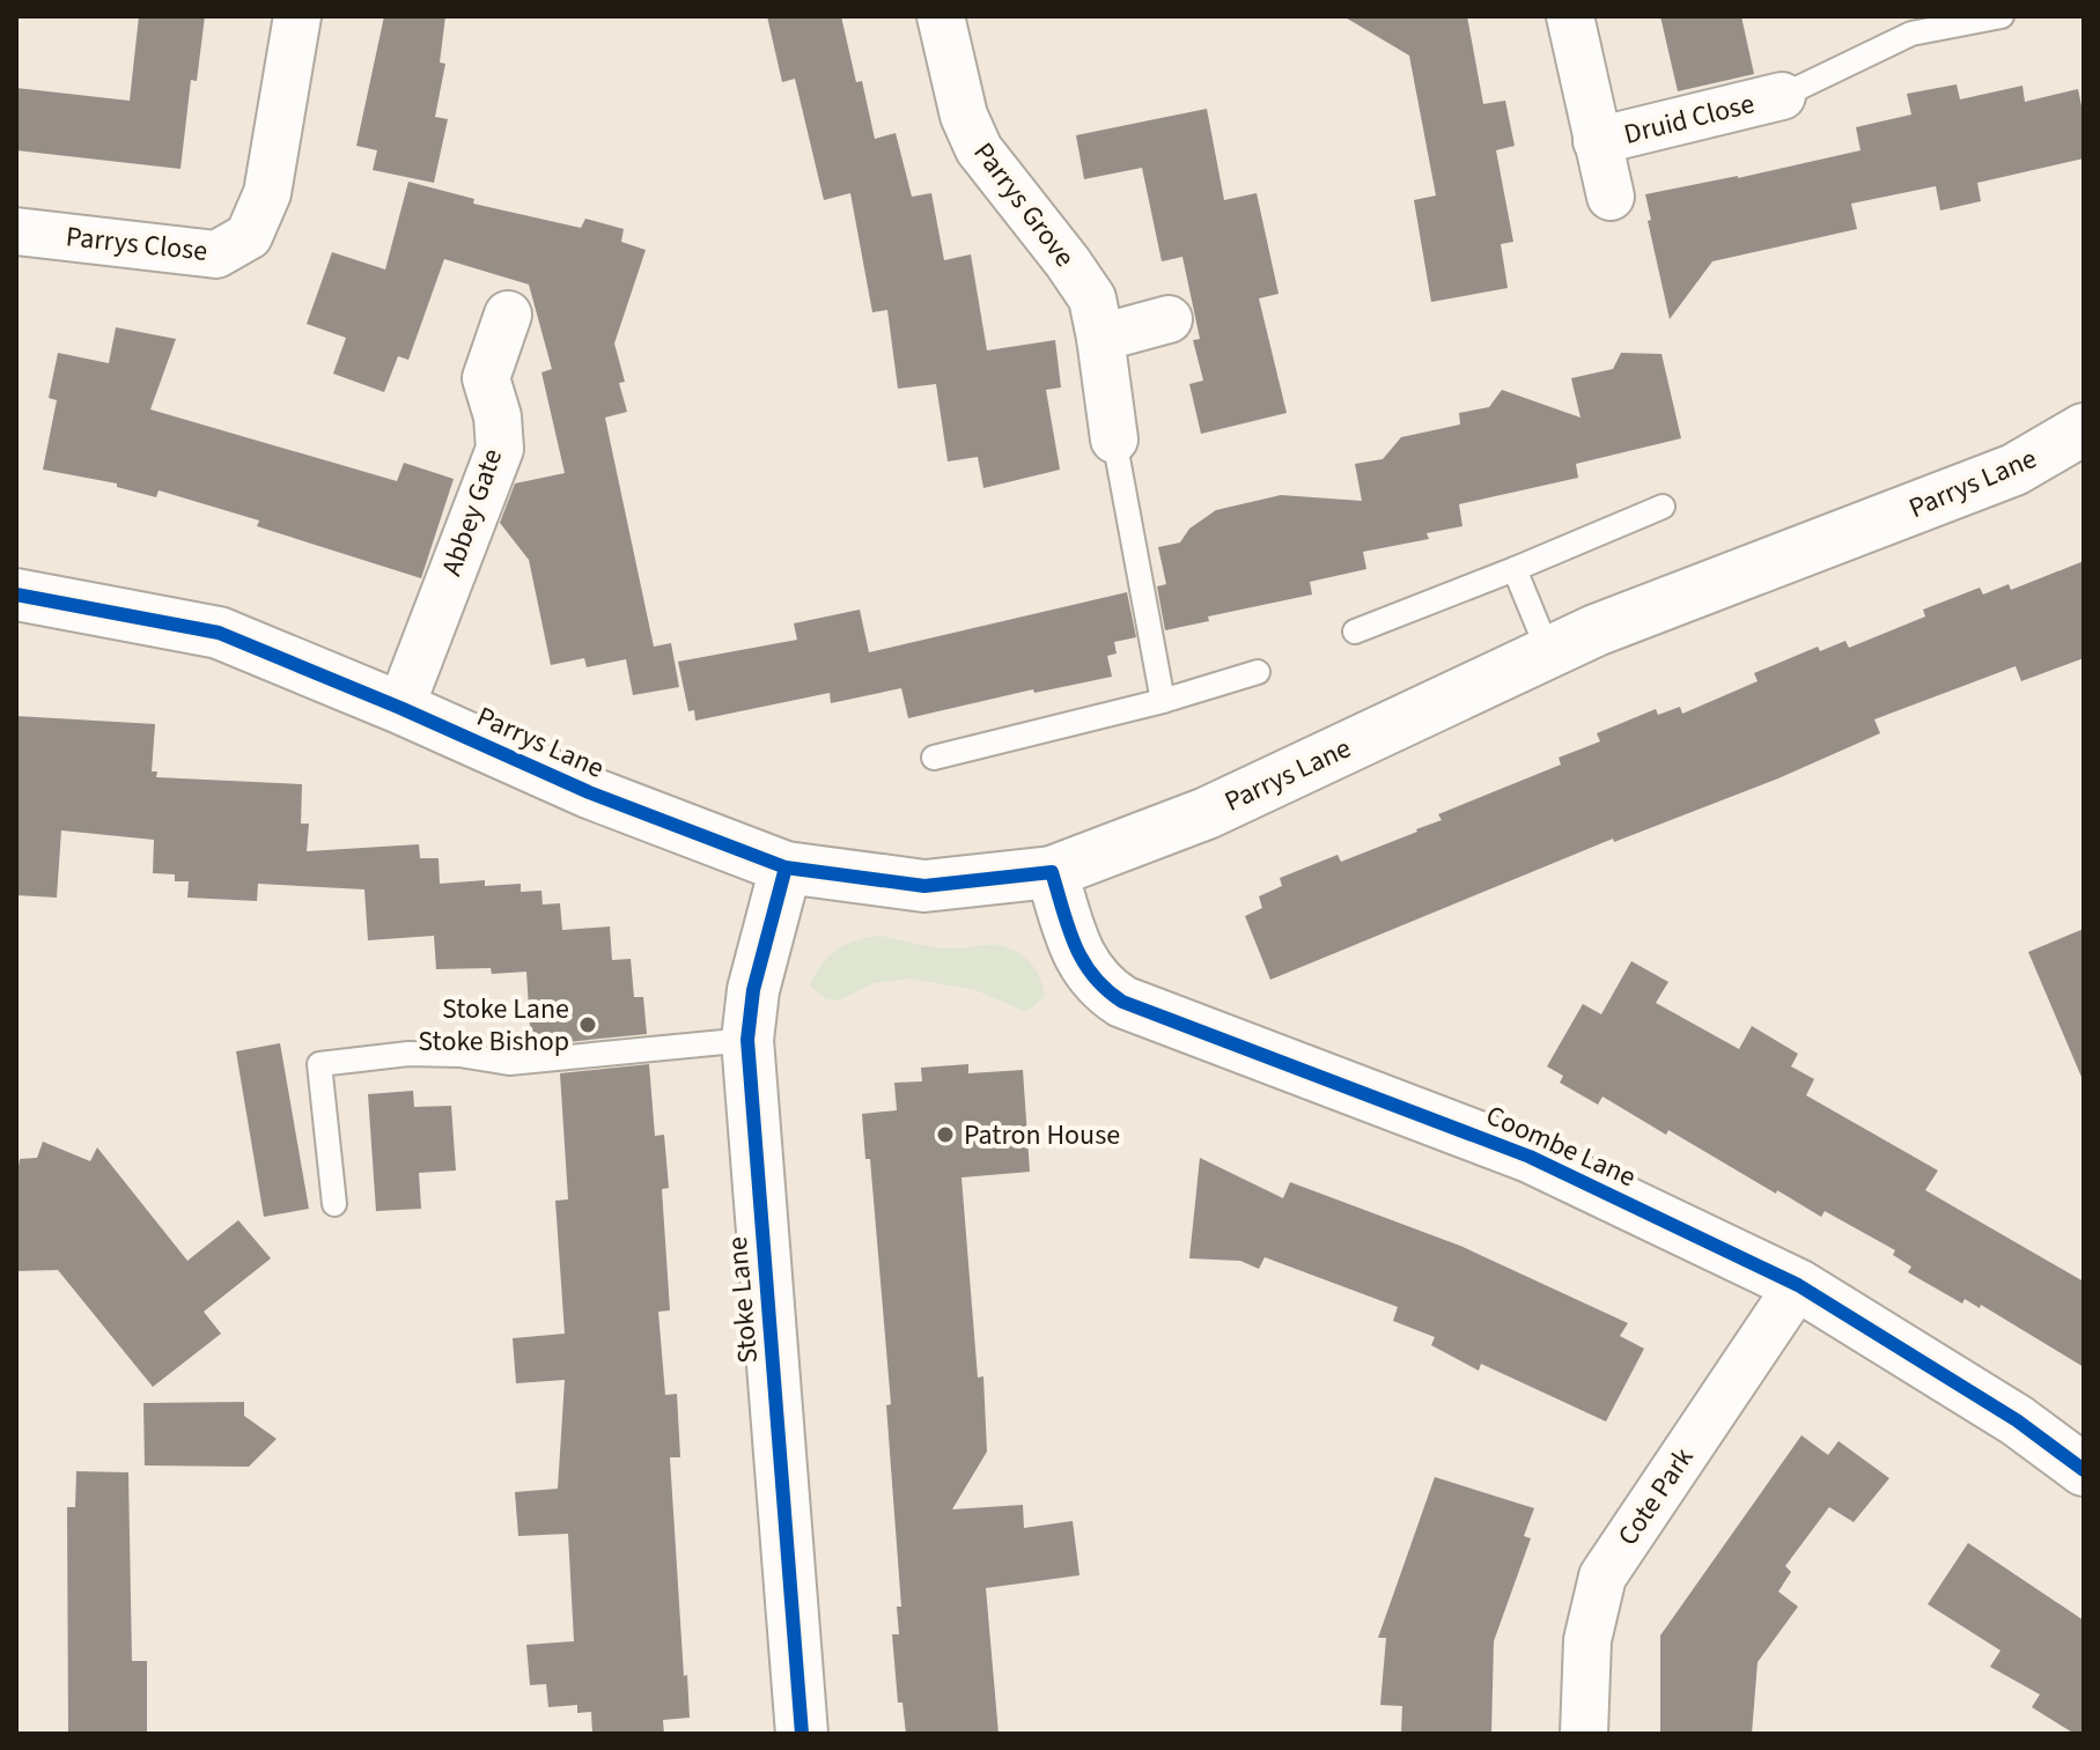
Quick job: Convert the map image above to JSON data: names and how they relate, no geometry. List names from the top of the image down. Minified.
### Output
{"streets":{"main road":["Parrys Lane","Coombe Lane","Stoke Lane"],"street":["Druid Close","Parrys Grove","Parrys Close","Abbey Gate","Cote Park"]},"crossings":[["Parrys Lane","Abbey Gate"],["Parrys Lane","Coombe Lane"],["Parrys Lane","Stoke Lane"],["Coombe Lane","Cote Park"]],"places":["Stoke Lane Stoke Bishop","Patron House"]}
